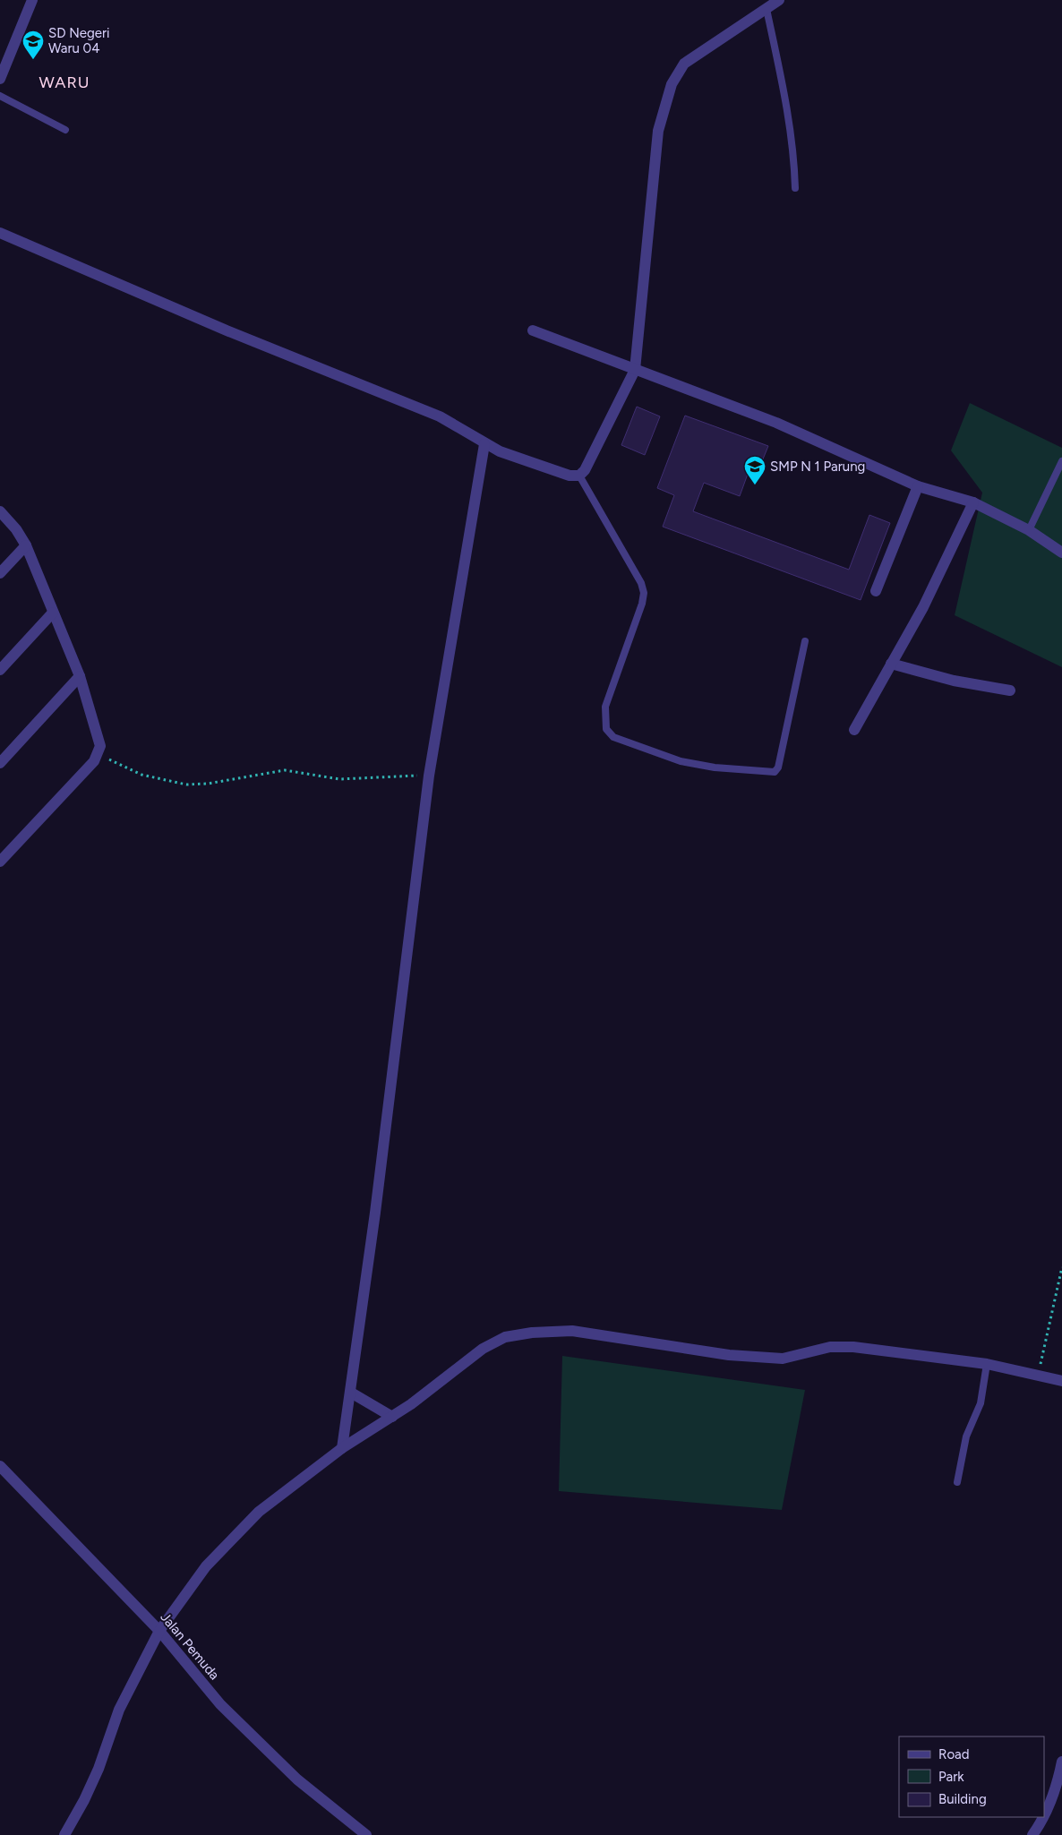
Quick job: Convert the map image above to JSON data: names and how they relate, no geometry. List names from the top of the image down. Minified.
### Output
{"streets":{"street":["Jalan Pemuda"]},"districts":["WARU"],"places":{"school or university":["SD Negeri Waru 04","SMP N 1 Parung"]},"legend":["Road","Park","Building"]}
